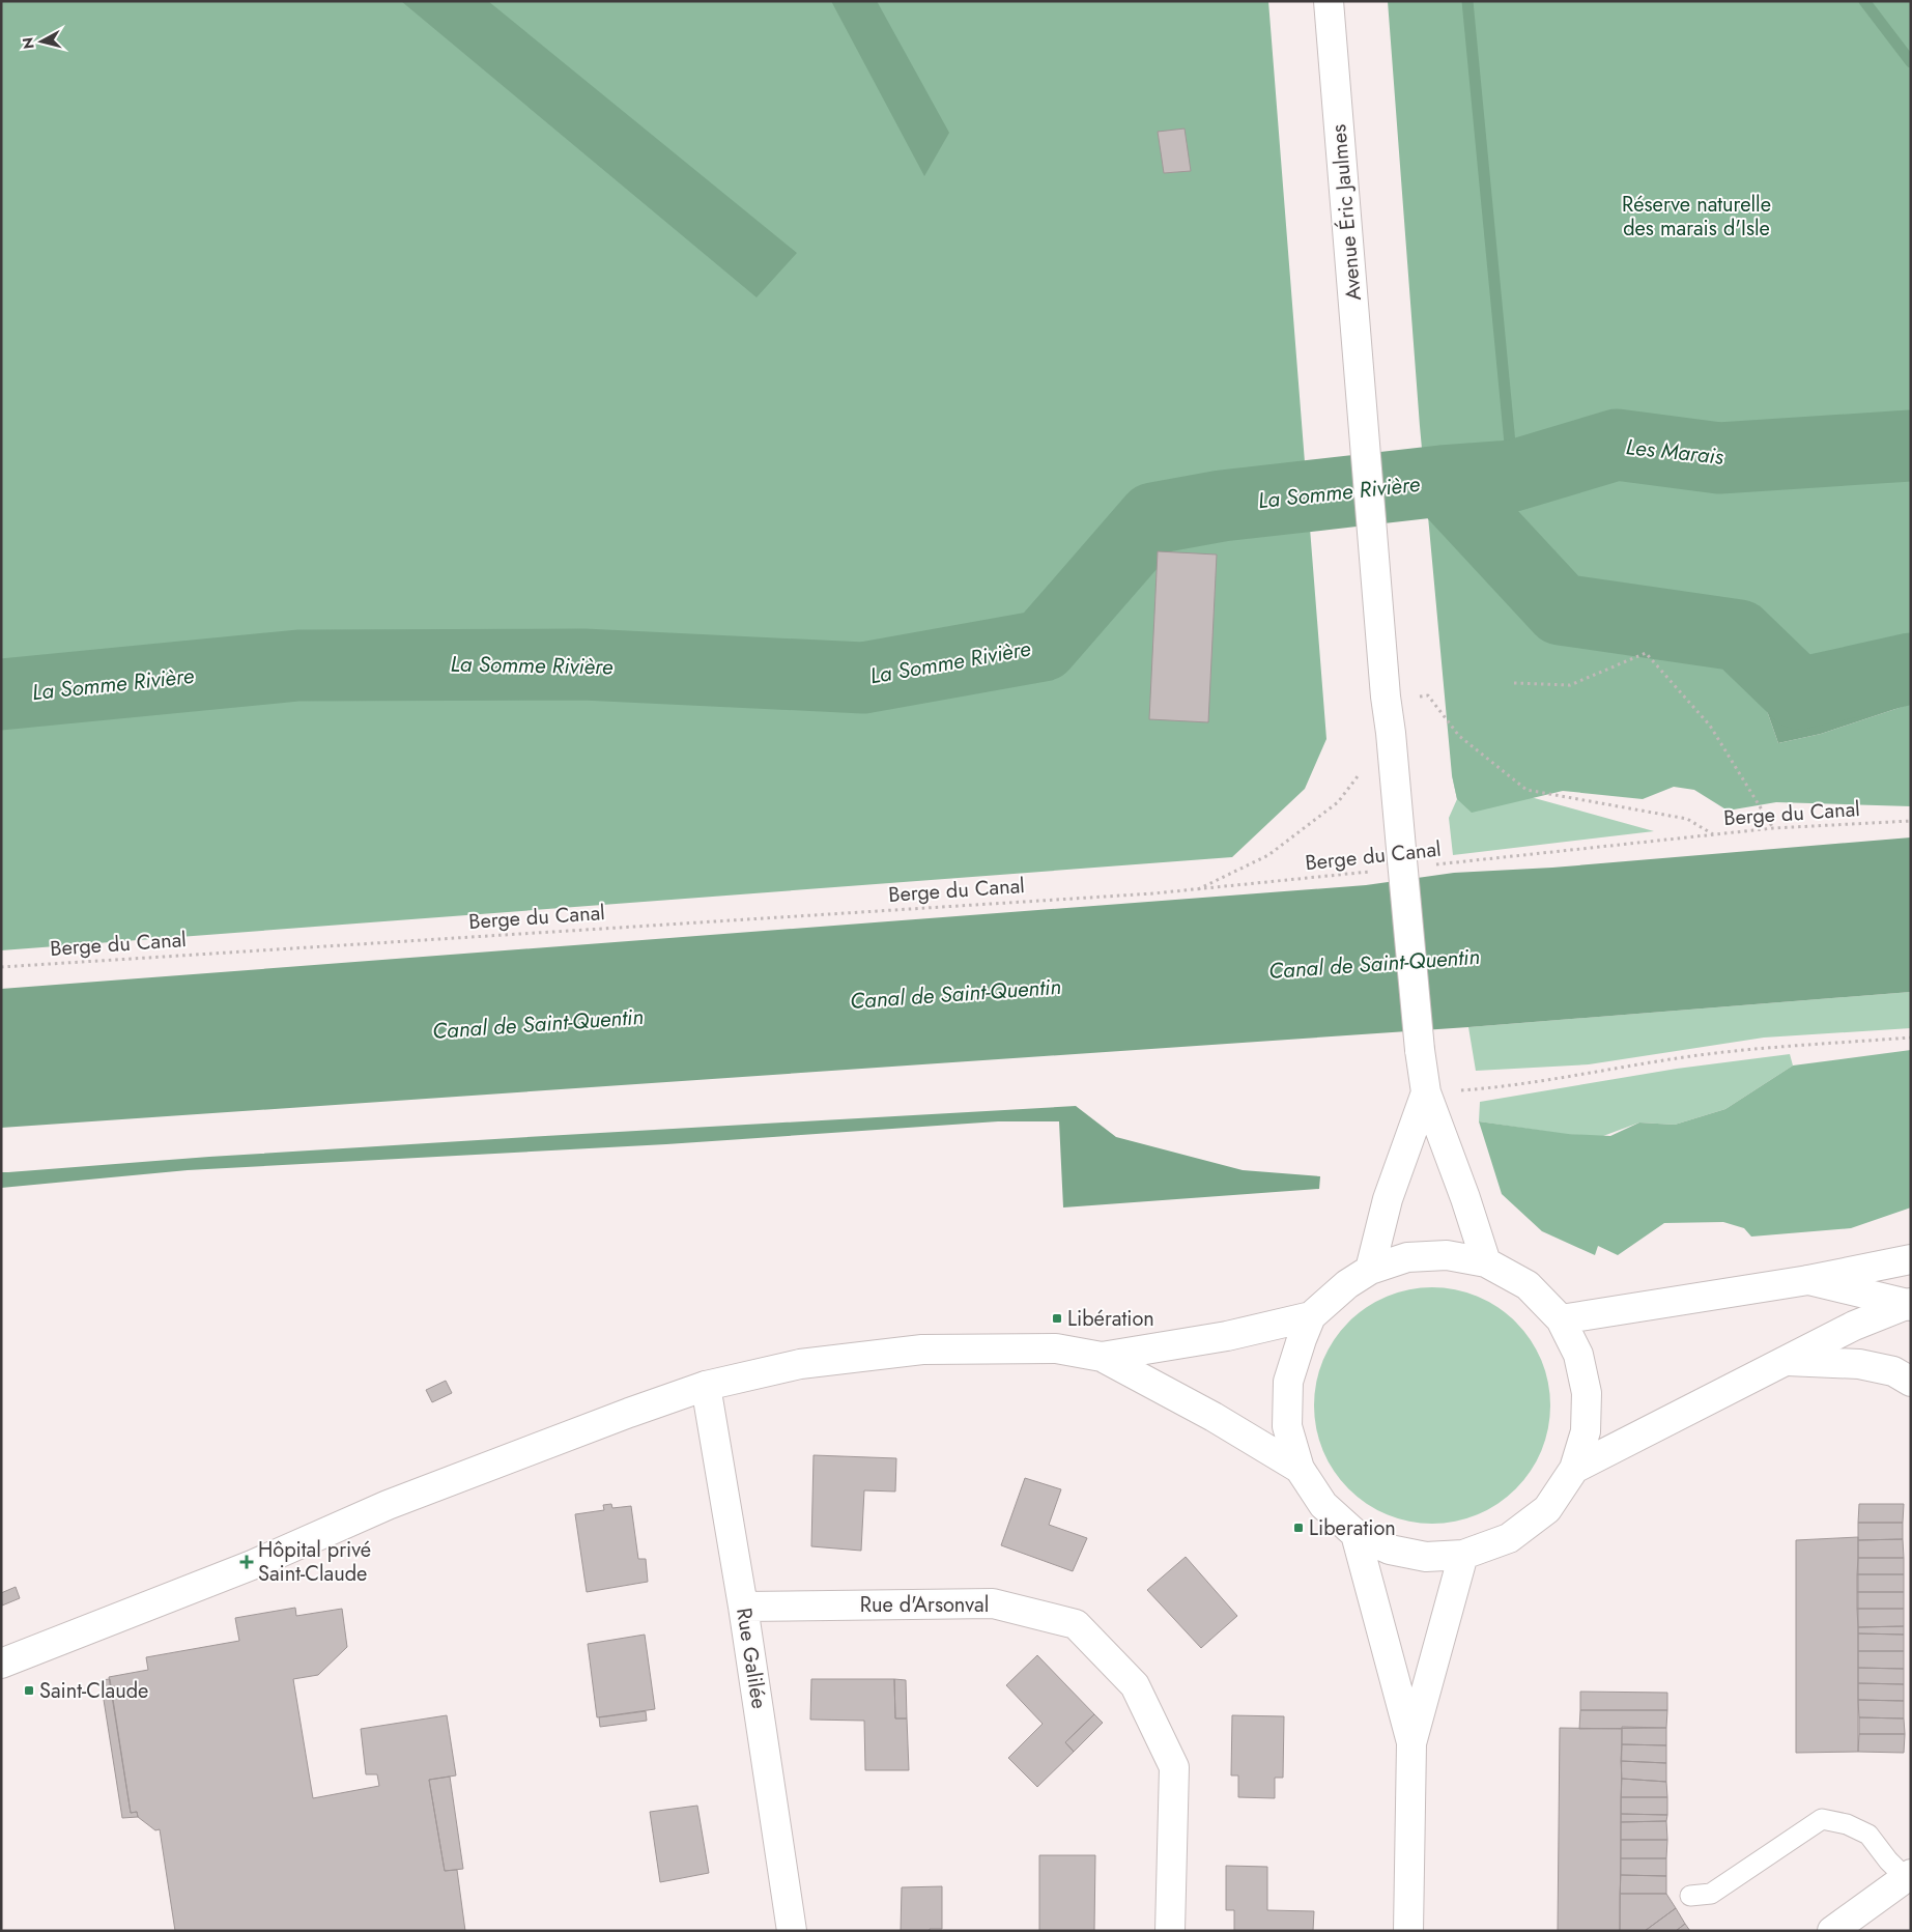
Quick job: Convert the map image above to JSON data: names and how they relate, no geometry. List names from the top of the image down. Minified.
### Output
{"streets":{"street":["Avenue Éric Jaulmes","Rue d'Arsonval","Rue Galilée"],"path":["Berge du Canal"]},"crossings":[["Avenue Éric Jaulmes","Berge du Canal"],["Rue d'Arsonval","Rue Galilée"]],"water":["Les Marais","La Somme Rivière","Canal de Saint-Quentin"],"parks":["Réserve naturelle des marais d'Isle"],"places":{"transit":["Libération","Liberation","Saint-Claude"],"health":["Hôpital privé Saint-Claude"]},"north":"left"}
